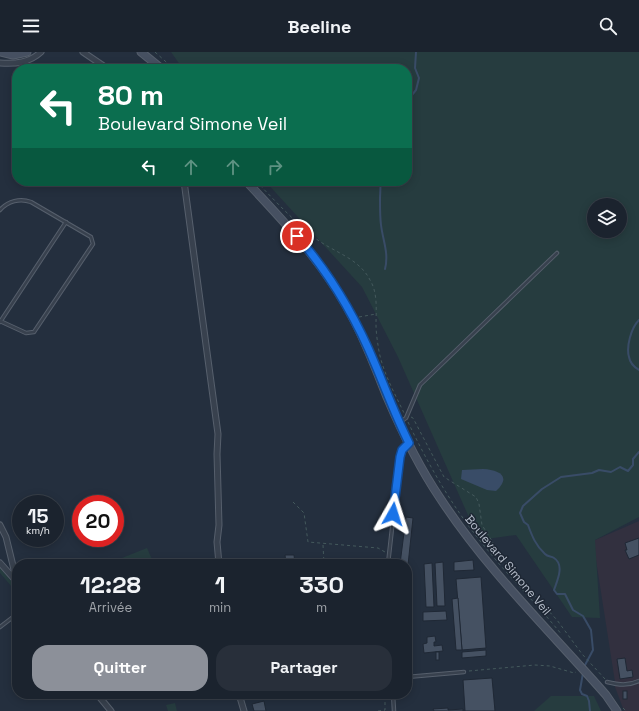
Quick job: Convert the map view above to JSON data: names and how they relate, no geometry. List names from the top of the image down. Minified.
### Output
{"streets":{"main road":["Boulevard Simone Veil"]},"page":{"header":"Beeline","turn":["80 m","Boulevard Simone Veil"],"speed":"15 km/h","limit":"20","eta":["12:28","Arrivée","1","min","330","m"],"buttons":["Quitter","Partager"]}}
